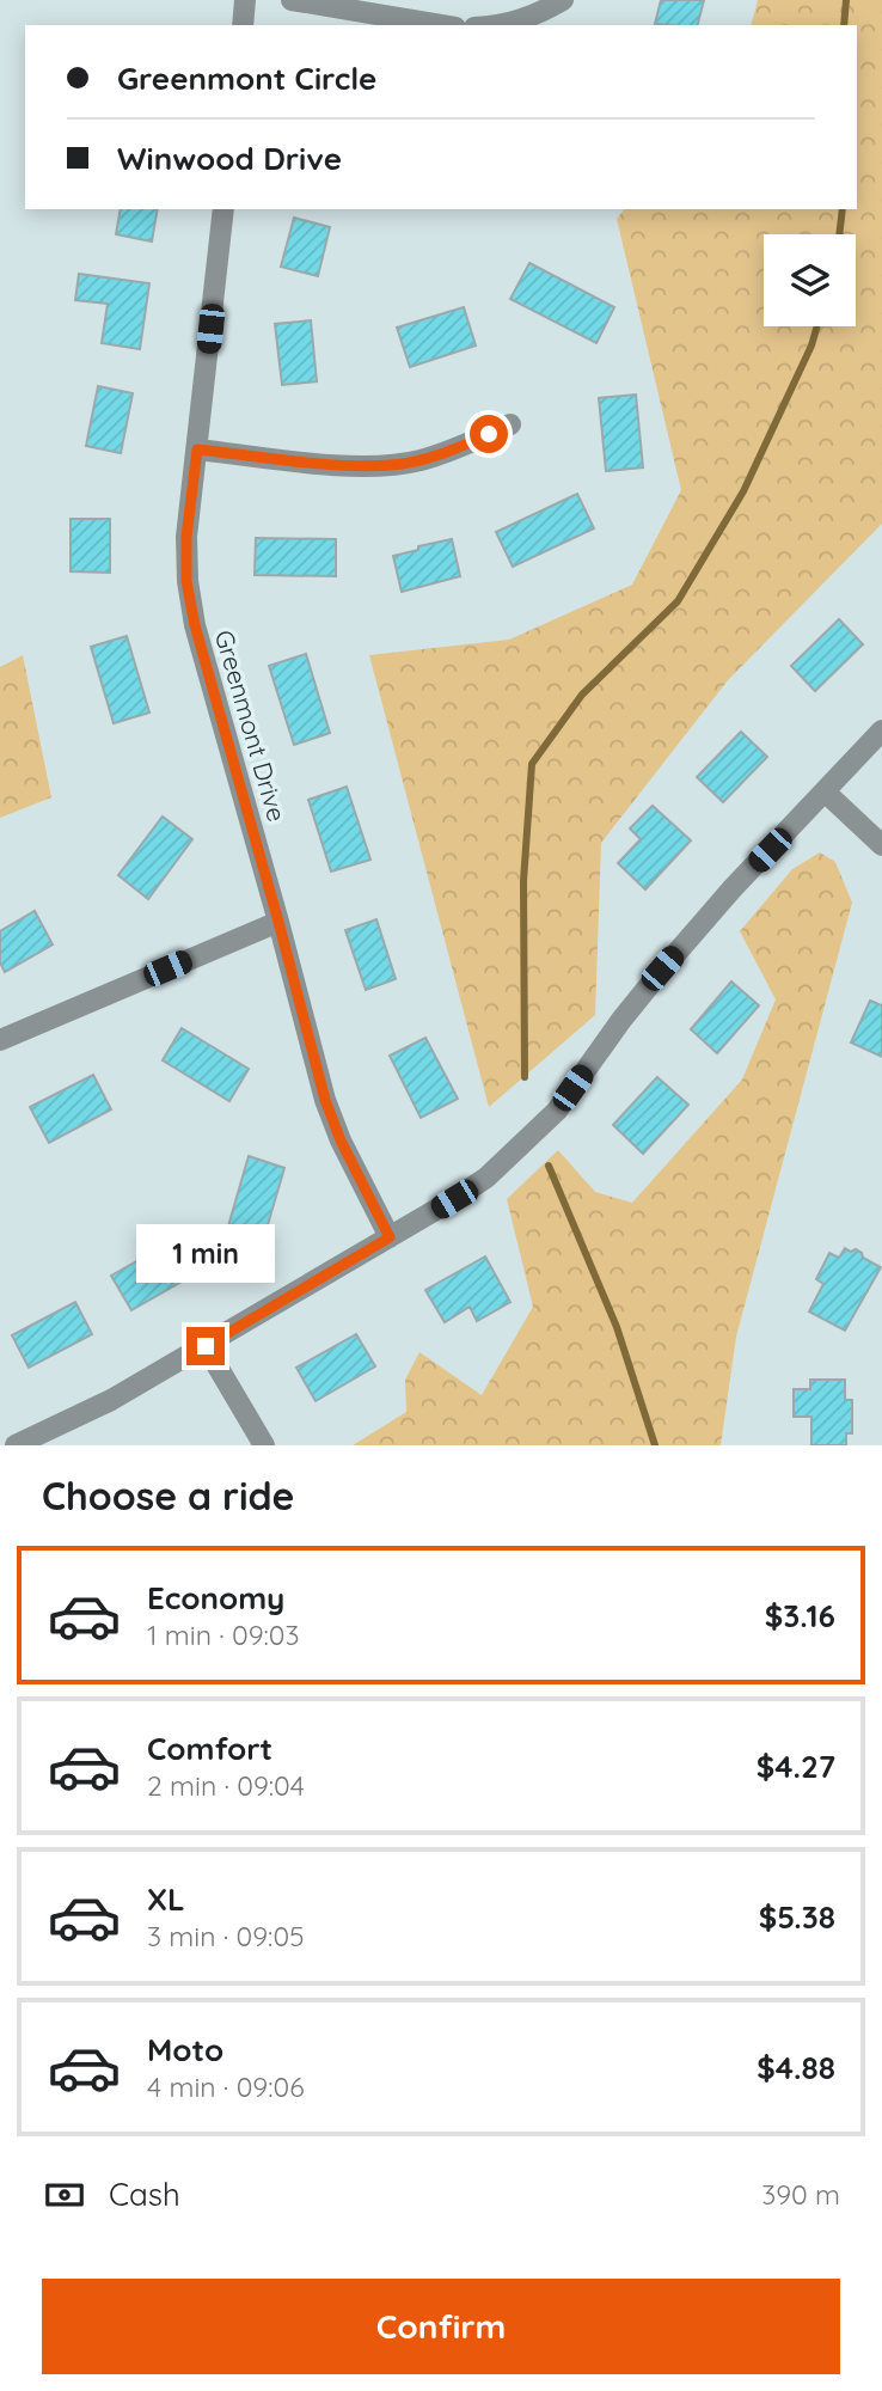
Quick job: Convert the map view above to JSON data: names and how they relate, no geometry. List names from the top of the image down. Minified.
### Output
{"streets":{"street":["Greenmont Drive"]},"page":{"banner":["Greenmont Circle","Winwood Drive"],"bubble":"1 min","heading":"Choose a ride","list":[{"name":"Economy","note":"1 min · 09:03","value":"$3.16"},{"name":"Comfort","note":"2 min · 09:04","value":"$4.27"},{"name":"XL","note":"3 min · 09:05","value":"$5.38"},{"name":"Moto","note":"4 min · 09:06","value":"$4.88"}],"pay":["Cash","390 m"],"buttons":"Confirm"}}
